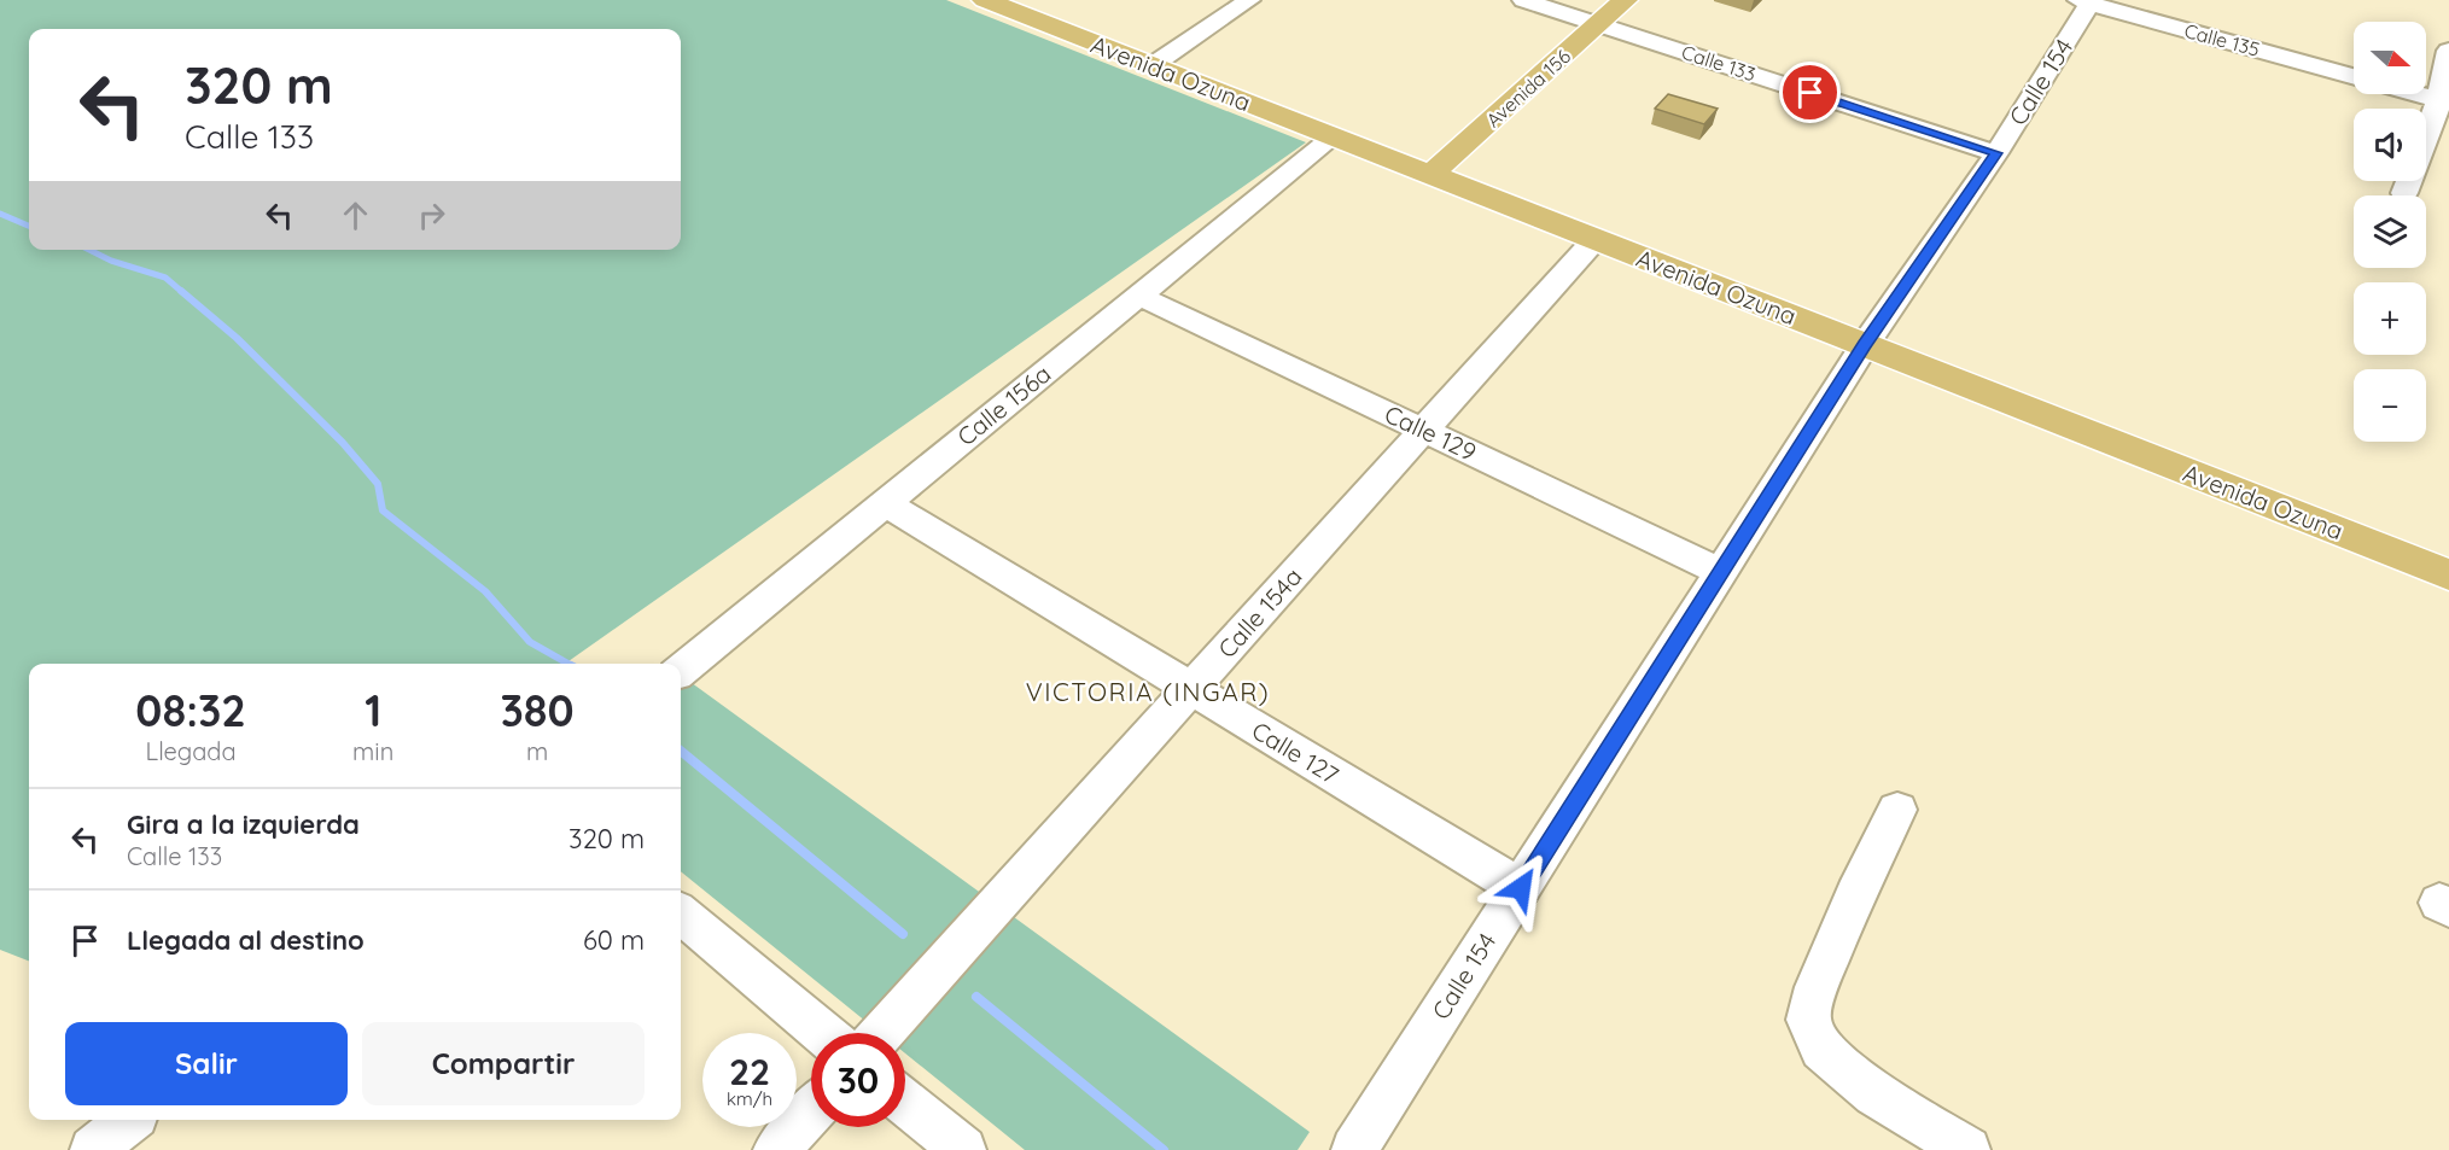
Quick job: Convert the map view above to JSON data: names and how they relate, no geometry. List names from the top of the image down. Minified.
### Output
{"streets":{"main road":["Avenida Ozuna","Avenida 156"],"street":["Calle 135","Calle 133","Calle 154","Calle 156a","Calle 129","Calle 154a","Calle 127"]},"crossings":[["Calle 135","Calle 154"],["Calle 133","Calle 154"],["Calle 133","Avenida 156"],["Avenida Ozuna","Calle 154"],["Avenida Ozuna","Avenida 156"],["Avenida Ozuna","Calle 156a"],["Avenida Ozuna","Calle 154a"],["Calle 154","Calle 129"],["Calle 154","Calle 127"],["Calle 156a","Calle 129"],["Calle 156a","Calle 127"],["Calle 129","Calle 154a"],["Calle 154a","Calle 127"]],"districts":["VICTORIA (INGAR)"],"north":"right","page":{"map_buttons":["+","−"],"turn":["320 m","Calle 133"],"eta":["08:32","Llegada","1","min","380","m"],"list":[{"name":"Gira a la izquierda","note":"Calle 133","value":"320 m"},{"name":"Llegada al destino","value":"60 m"}],"buttons":["Salir","Compartir"],"speed":"22 km/h","limit":"30"}}
